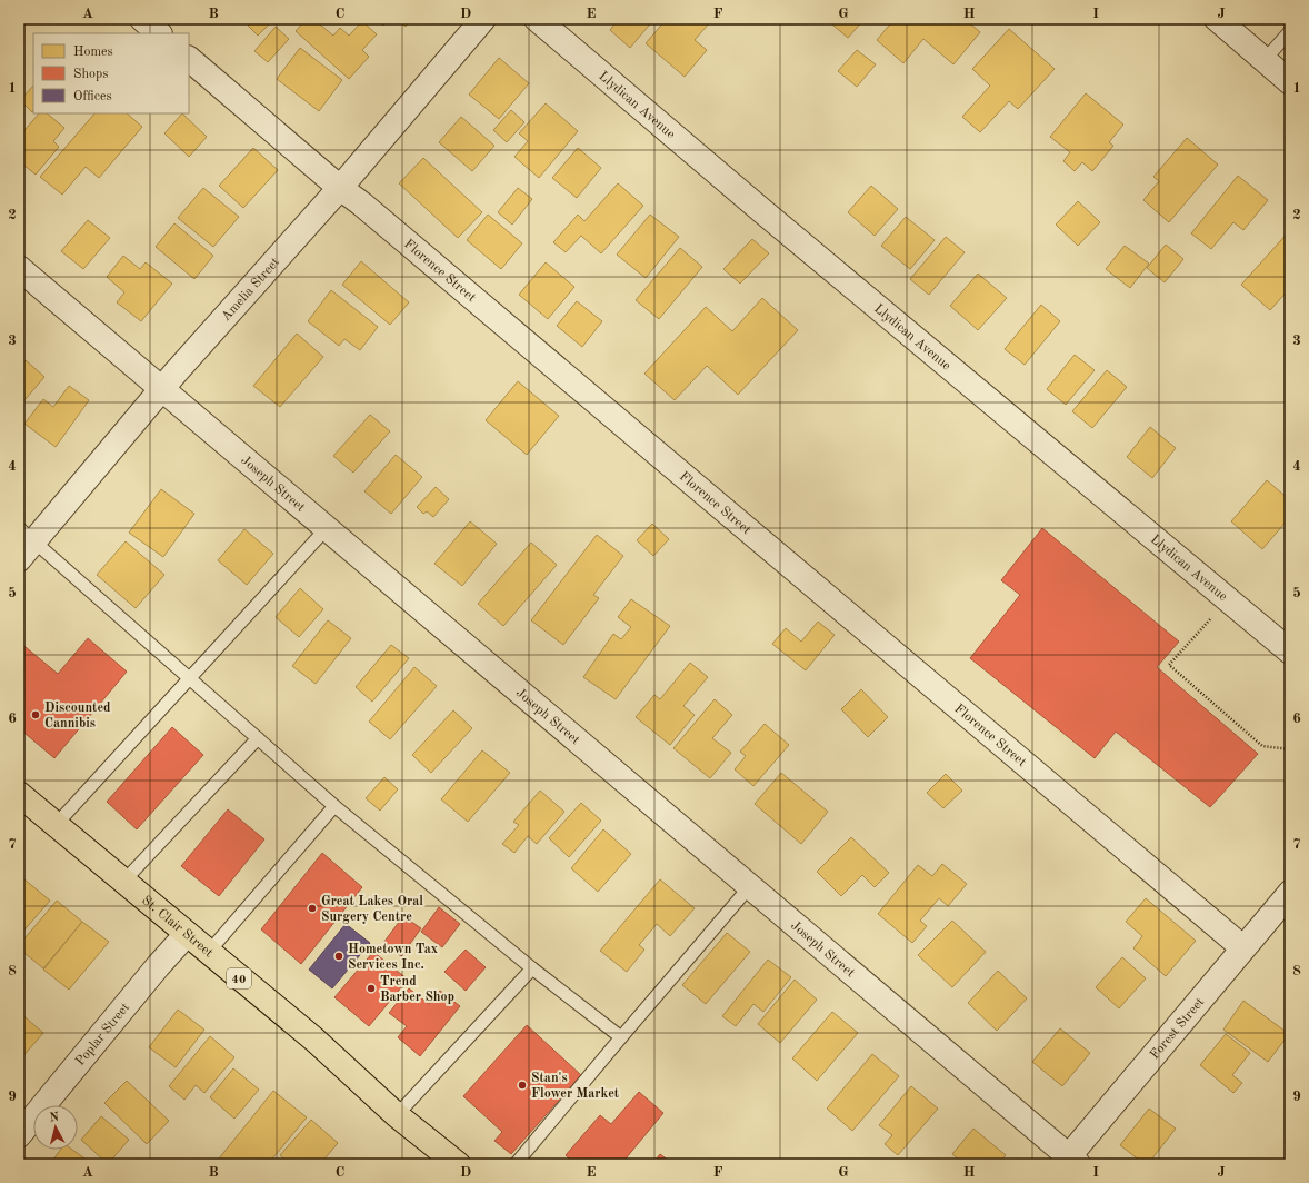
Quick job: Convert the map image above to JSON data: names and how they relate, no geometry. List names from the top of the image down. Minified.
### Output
{"streets":{"main road":["St. Clair Street","40"],"street":["Llydican Avenue","Florence Street","Amelia Street","Joseph Street","Forest Street","Poplar Street"]},"crossings":[["Florence Street","Amelia Street"],["Florence Street","Forest Street"],["Amelia Street","Joseph Street"],["Joseph Street","Forest Street"],["St. Clair Street","Poplar Street"]],"places":["Discounted Cannibis","Great Lakes Oral Surgery Centre","Hometown Tax Services Inc.","Trend Barber Shop","Stan's Flower Market"],"legend":["Homes","Shops","Offices"],"north":"top","grid":{"columns":["A","B","C","D","E","F","G","H","I","J"],"rows":["1","2","3","4","5","6","7","8","9"]}}
